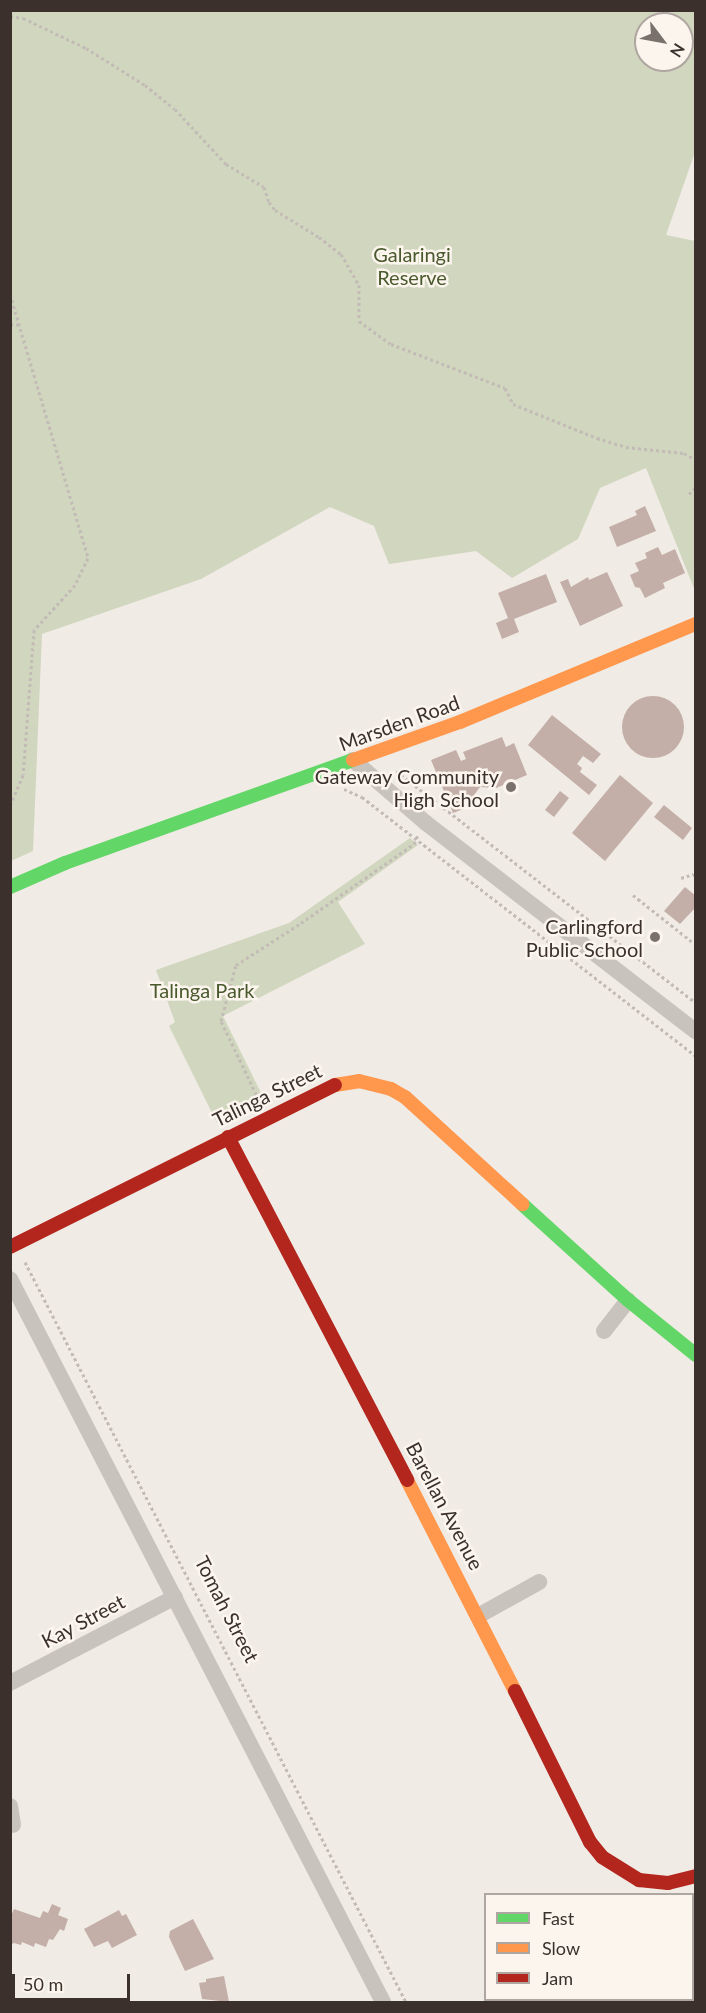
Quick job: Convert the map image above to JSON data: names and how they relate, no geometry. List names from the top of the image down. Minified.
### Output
{"streets":{"main road":["Marsden Road","Talinga Street","Barellan Avenue"],"street":["Tomah Street","Kay Street"]},"crossings":[["Talinga Street","Barellan Avenue"],["Talinga Street","Tomah Street"],["Tomah Street","Kay Street"]],"parks":["Galaringi Reserve","Talinga Park"],"places":["Gateway Community High School","Carlingford Public School"],"legend":["Fast","Slow","Jam"],"scale_bar":"50 m","north":"bottom right"}
